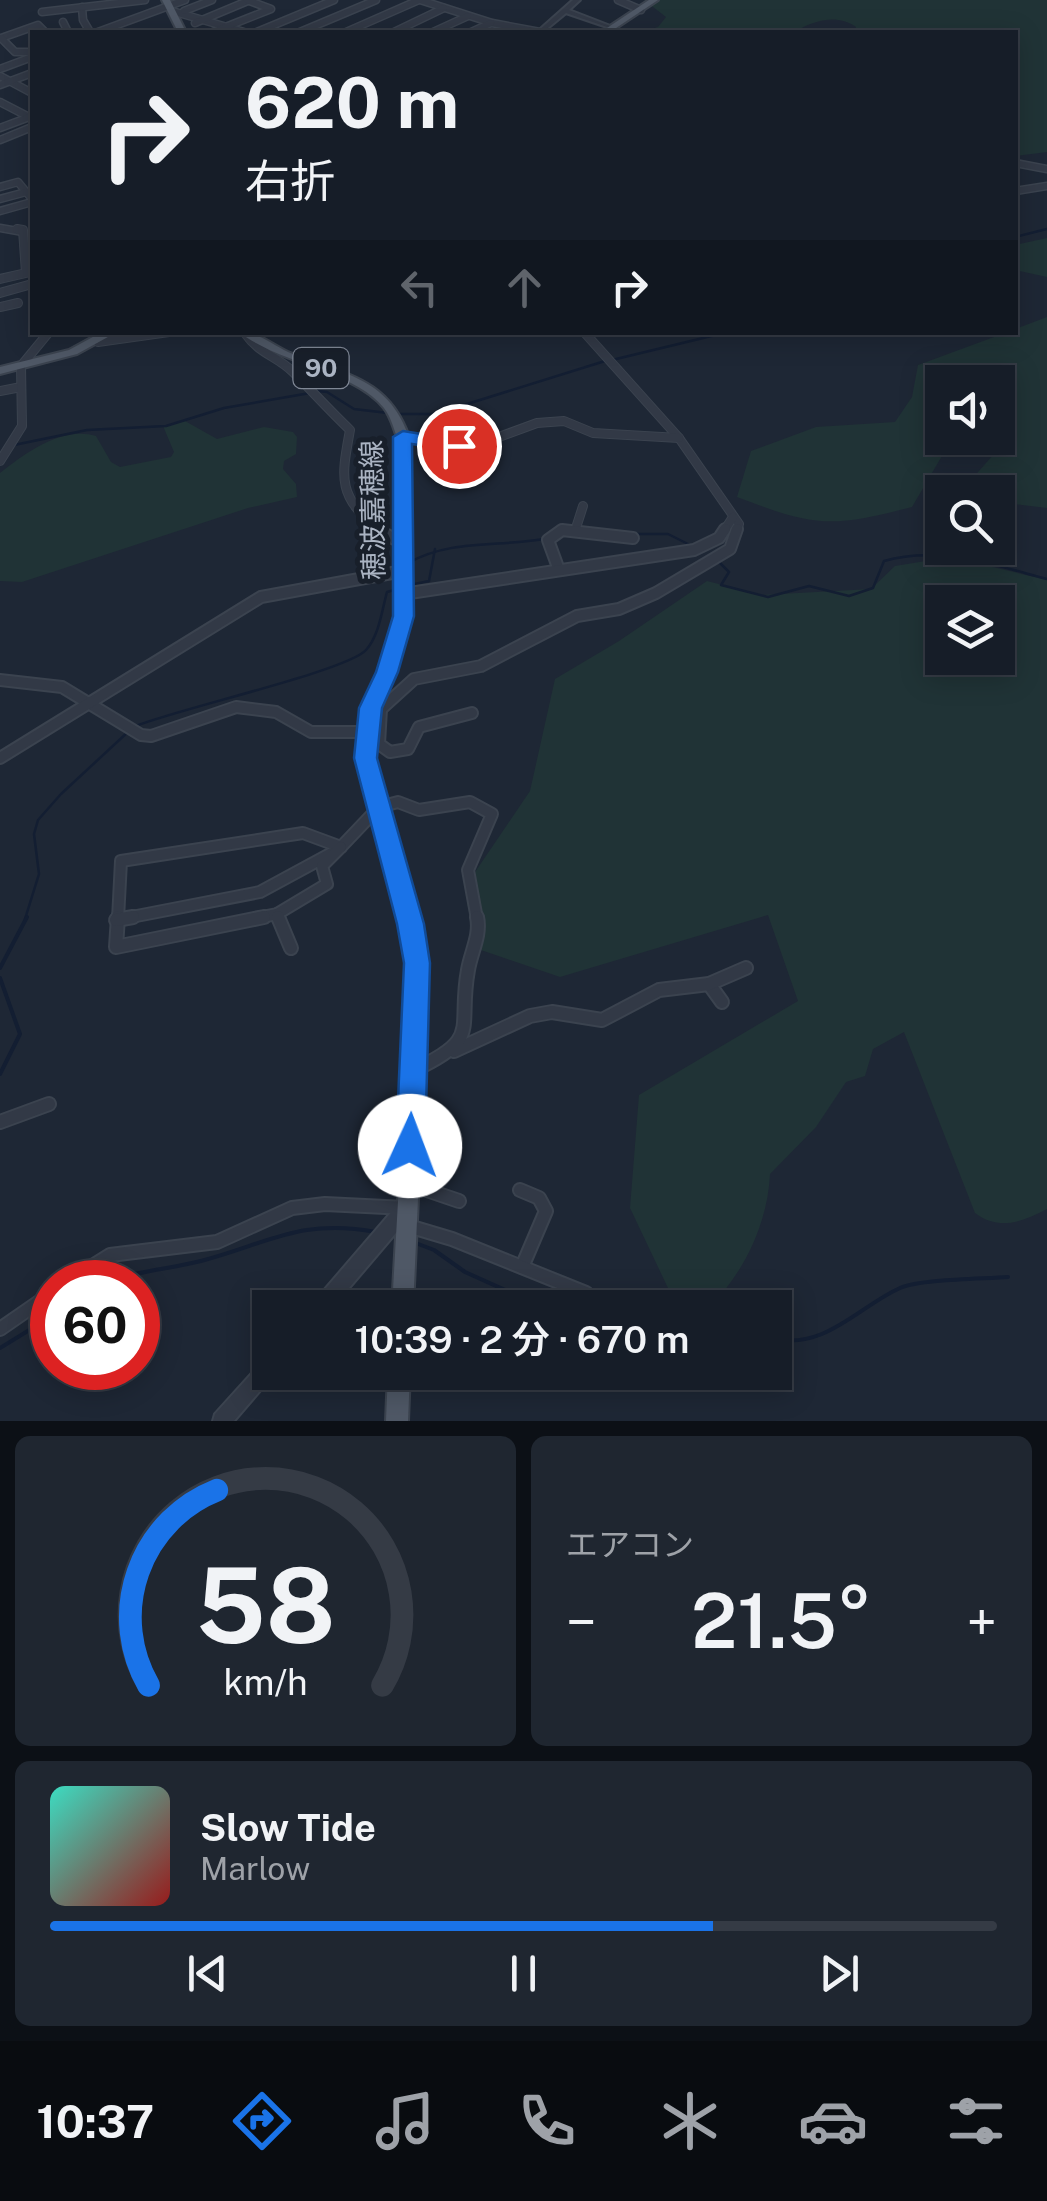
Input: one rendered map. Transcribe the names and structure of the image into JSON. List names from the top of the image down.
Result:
{
  "streets": {
    "main road": ["90", "穂波嘉穂線"]
  },
  "page": {
    "turn": ["620 m", "右折"],
    "limit": "60",
    "trip": "10:39 · 2 分 · 670 m",
    "tile": "エアコン",
    "heat": ["−", "21.5°", "+"],
    "song": ["Slow Tide", "Marlow"],
    "tabs": "10:37",
    "gauge": ["58", "km/h"]
  }
}
